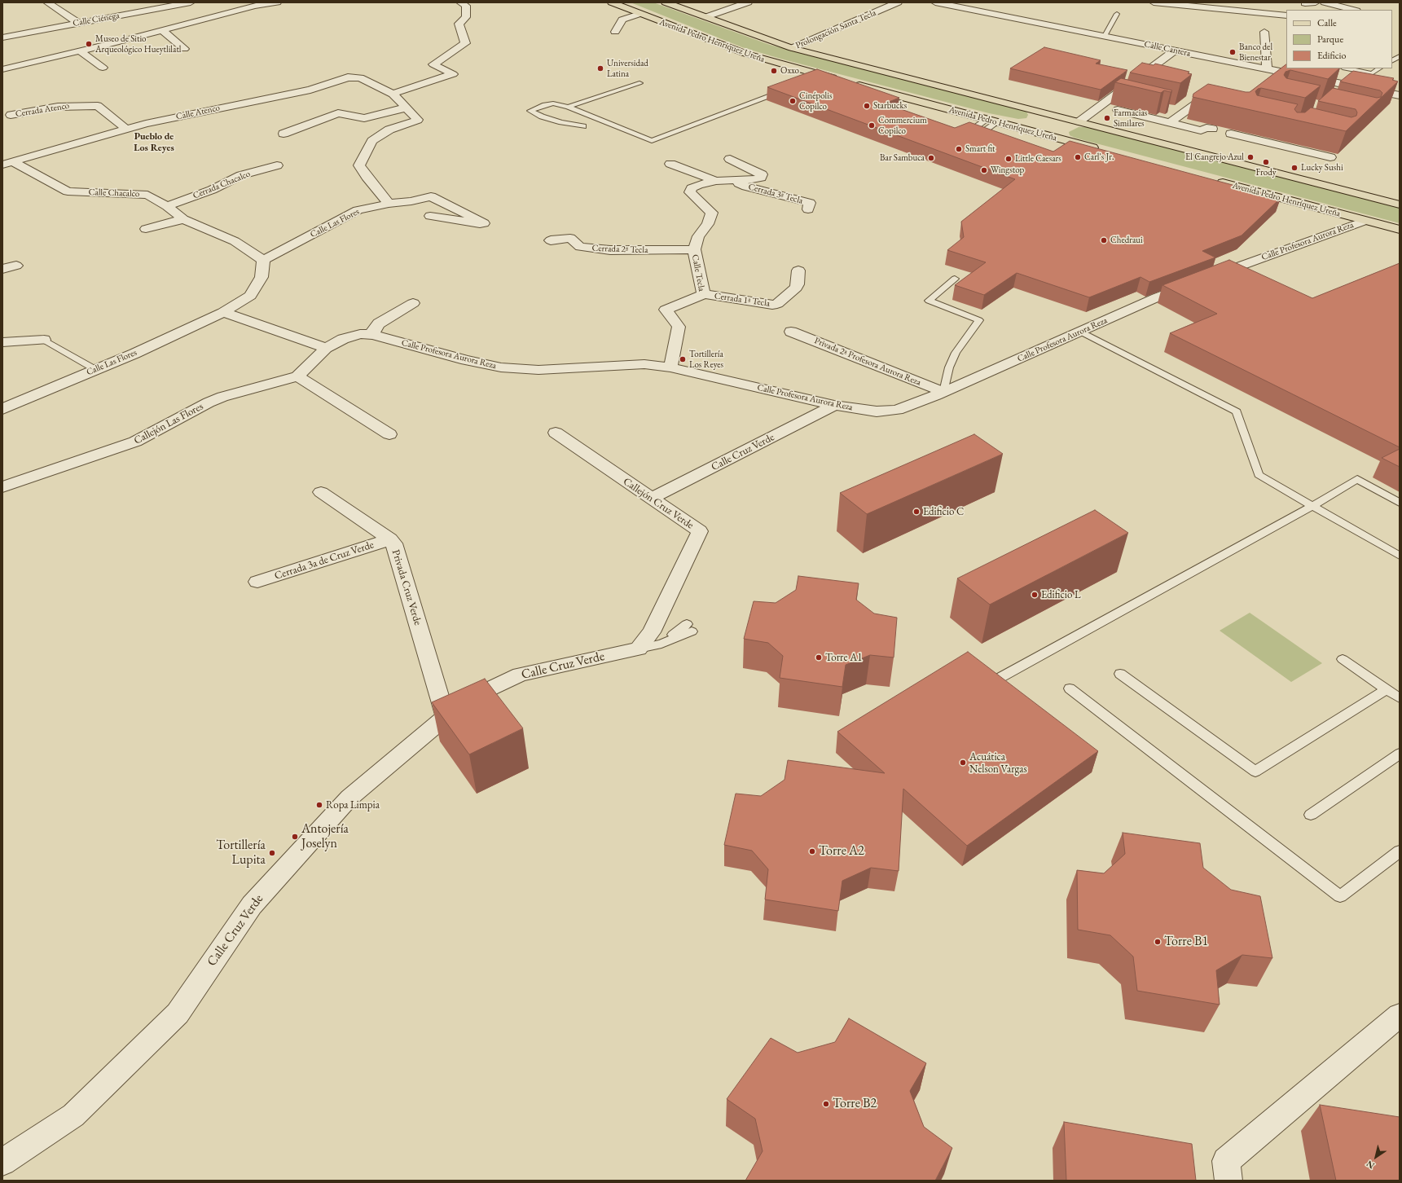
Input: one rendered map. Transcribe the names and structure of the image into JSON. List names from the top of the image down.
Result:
{
  "streets": {
    "main road": ["Avenida Pedro Henríquez Ureña"],
    "street": [
      "Calle Ciénega",
      "Prolongación Santa Tecla",
      "Calle Cantera",
      "Cerrada Atenco",
      "Calle Atenco",
      "Cerrada Chacalco",
      "Calle Chacalco",
      "Cerrada 3ª Tecla",
      "Calle Las Flores",
      "Calle Profesora Aurora Reza",
      "Cerrada 2ª Tecla",
      "Calle Tecla",
      "Cerrada 1ª Tecla",
      "Privada 2ª Profesora Aurora Reza",
      "Callejón Las Flores",
      "Calle Cruz Verde",
      "Callejón Cruz Verde",
      "Cerrada 3a de Cruz Verde",
      "Privada Cruz Verde"
    ]
  },
  "crossings": [
    ["Prolongación Santa Tecla", "Avenida Pedro Henríquez Ureña"],
    ["Avenida Pedro Henríquez Ureña", "Calle Profesora Aurora Reza"],
    ["Cerrada Atenco", "Calle Atenco"],
    ["Calle Atenco", "Calle Chacalco"],
    ["Cerrada Chacalco", "Calle Chacalco"],
    ["Calle Chacalco", "Calle Las Flores"],
    ["Cerrada 3ª Tecla", "Calle Tecla"],
    ["Calle Profesora Aurora Reza", "Calle Tecla"],
    ["Calle Profesora Aurora Reza", "Privada 2ª Profesora Aurora Reza"],
    ["Calle Profesora Aurora Reza", "Callejón Las Flores"],
    ["Calle Profesora Aurora Reza", "Calle Cruz Verde"],
    ["Cerrada 2ª Tecla", "Calle Tecla"],
    ["Calle Tecla", "Cerrada 1ª Tecla"],
    ["Calle Cruz Verde", "Callejón Cruz Verde"],
    ["Calle Cruz Verde", "Privada Cruz Verde"],
    ["Cerrada 3a de Cruz Verde", "Privada Cruz Verde"]
  ],
  "districts": ["Pueblo de Los Reyes"],
  "places": [
    "Museo de Sitio Arqueológico Hueytlilatl",
    "Banco del Bienestar",
    "Universidad Latina",
    "Oxxo",
    "Cinépolis Copilco",
    "Starbucks",
    "Farmacias Similares",
    "Commercium Copilco",
    "Smart fit",
    "Carl's Jr.",
    "El Cangrejo Azul",
    "Bar Sambuca",
    "Little Caesars",
    "Frody",
    "Lucky Sushi",
    "Wingstop",
    "Chedraui",
    "Tortillería Los Reyes",
    "Edificio C",
    "Edificio L",
    "Torre A1",
    "Acuática Nelson Vargas",
    "Ropa Limpia",
    "Antojería Joselyn",
    "Torre A2",
    "Tortillería Lupita",
    "Torre B1",
    "Torre B2"
  ],
  "legend": ["Calle", "Parque", "Edificio"],
  "north": "bottom left"
}
